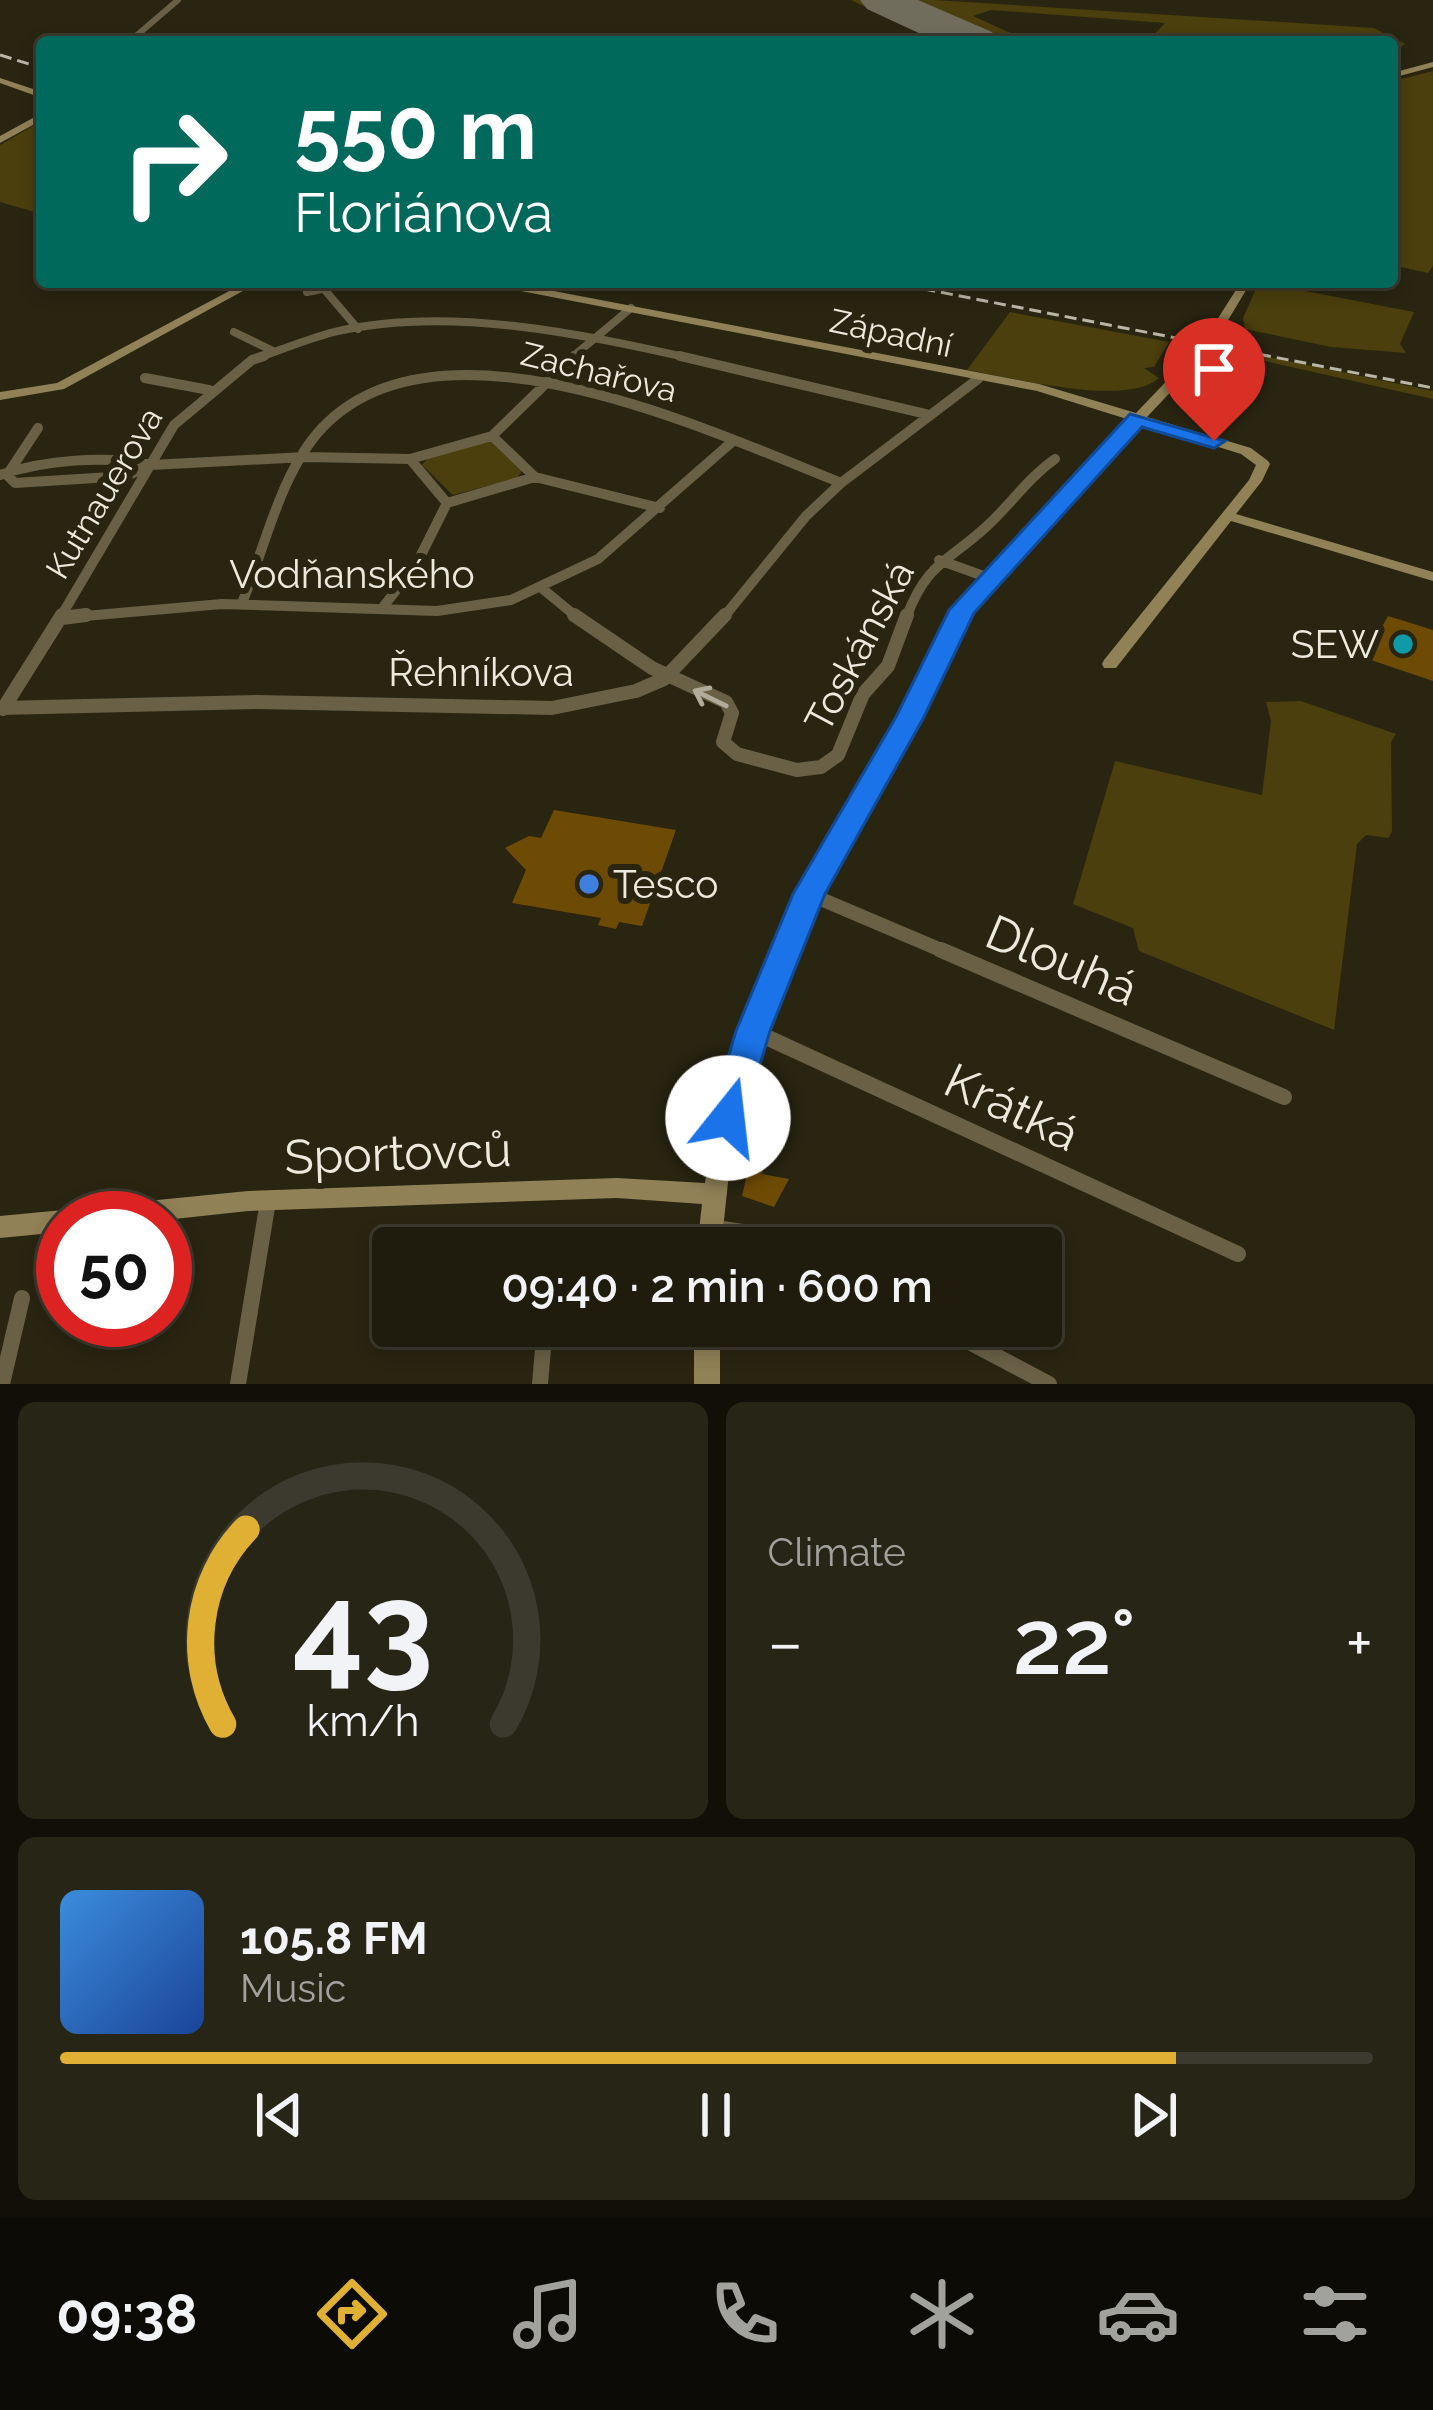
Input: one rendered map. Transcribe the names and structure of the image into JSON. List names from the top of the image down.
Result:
{
  "streets": {
    "street": [
      "Západní",
      "Zachařova",
      "Kutnauerova",
      "Vodňanského",
      "Toskánská",
      "Řehníkova",
      "Dlouhá",
      "Krátká",
      "Sportovců"
    ]
  },
  "crossings": [
    ["Západní", "Řehníkova"],
    ["Zachařova", "Vodňanského"],
    ["Zachařova", "Řehníkova"],
    ["Kutnauerova", "Vodňanského"],
    ["Kutnauerova", "Řehníkova"],
    ["Toskánská", "Řehníkova"]
  ],
  "places": ["SEW", "Tesco"],
  "page": {
    "turn": ["550 m", "Floriánova"],
    "limit": "50",
    "trip": "09:40 · 2 min · 600 m",
    "tile": "Climate",
    "heat": ["−", "22°", "+"],
    "song": ["105.8 FM", "Music"],
    "tabs": "09:38",
    "gauge": ["43", "km/h"]
  }
}
